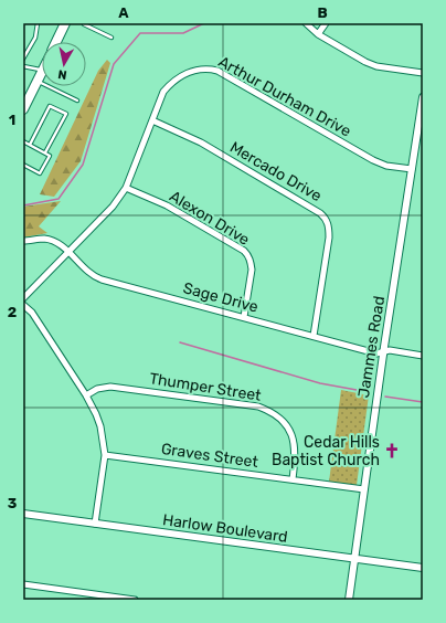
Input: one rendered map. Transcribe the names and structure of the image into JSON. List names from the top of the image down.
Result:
{
  "streets": {
    "street": [
      "Arthur Durham Drive",
      "Mercado Drive",
      "Alexon Drive",
      "Sage Drive",
      "Jammes Road",
      "Thumper Street",
      "Graves Street",
      "Harlow Boulevard"
    ]
  },
  "crossings": [
    ["Arthur Durham Drive", "Mercado Drive"],
    ["Arthur Durham Drive", "Alexon Drive"],
    ["Arthur Durham Drive", "Sage Drive"],
    ["Arthur Durham Drive", "Jammes Road"],
    ["Mercado Drive", "Sage Drive"],
    ["Alexon Drive", "Sage Drive"],
    ["Sage Drive", "Jammes Road"],
    ["Jammes Road", "Graves Street"],
    ["Jammes Road", "Harlow Boulevard"],
    ["Thumper Street", "Graves Street"]
  ],
  "places": {
    "church": ["Cedar Hills Baptist Church"]
  },
  "north": "bottom",
  "grid": {
    "columns": ["A", "B"],
    "rows": ["1", "2", "3"]
  }
}
